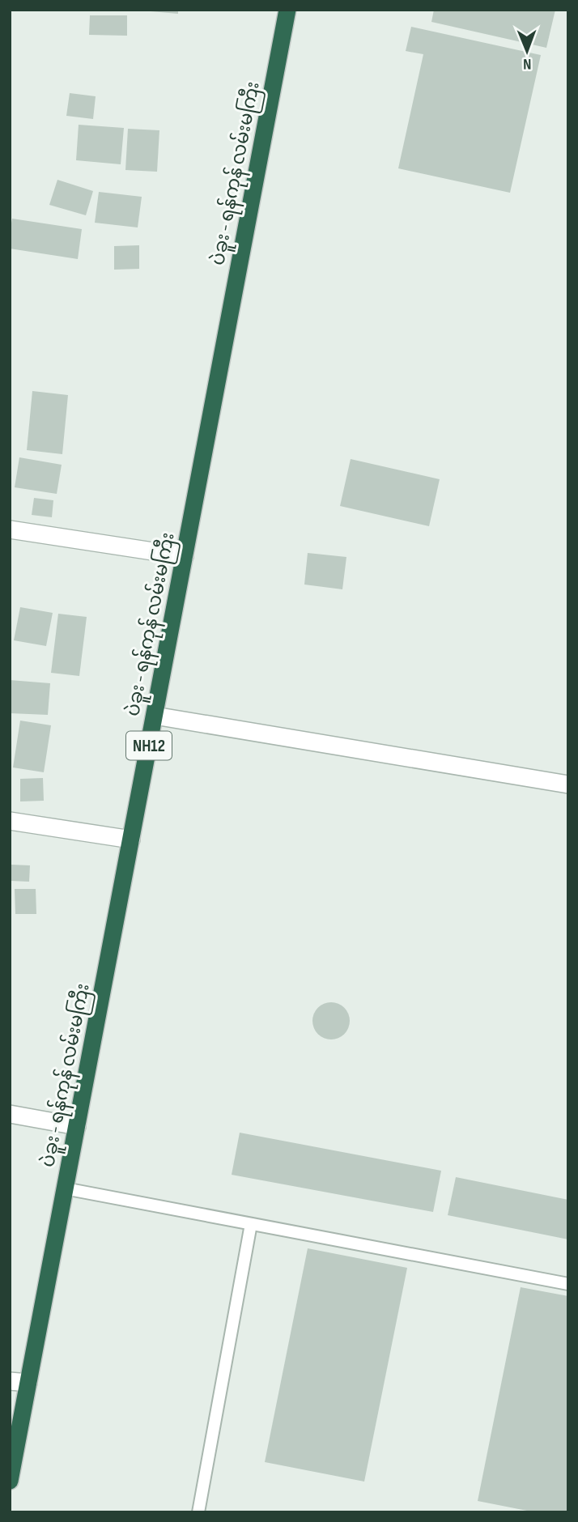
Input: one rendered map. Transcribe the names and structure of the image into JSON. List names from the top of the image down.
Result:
{
  "streets": {
    "highway": ["ပဲခူး - ရန်ကုန် လမ်းမကြီး", "NH12"]
  },
  "north": "bottom"
}
